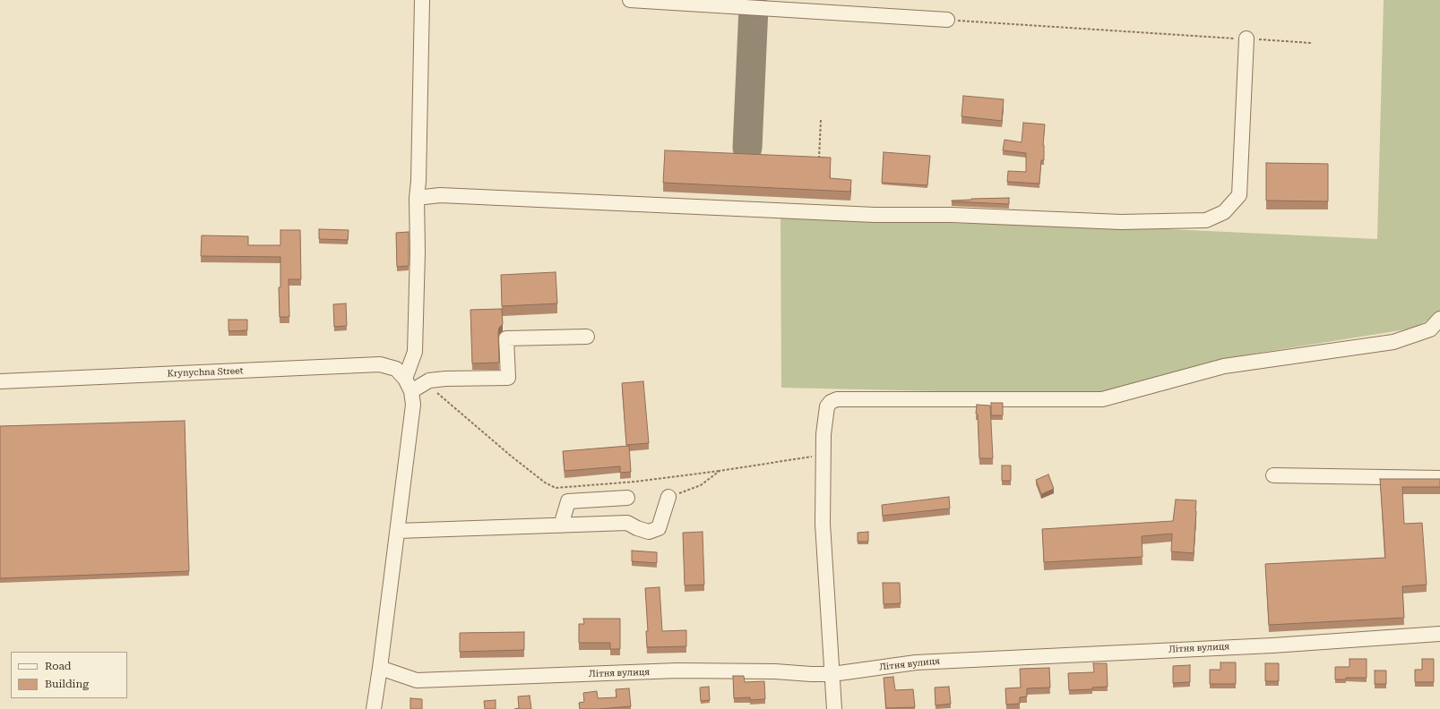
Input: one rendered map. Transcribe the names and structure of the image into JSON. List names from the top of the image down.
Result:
{
  "streets": {
    "street": ["Krynychna Street", "Літня вулиця"]
  },
  "legend": ["Road", "Building"]
}
